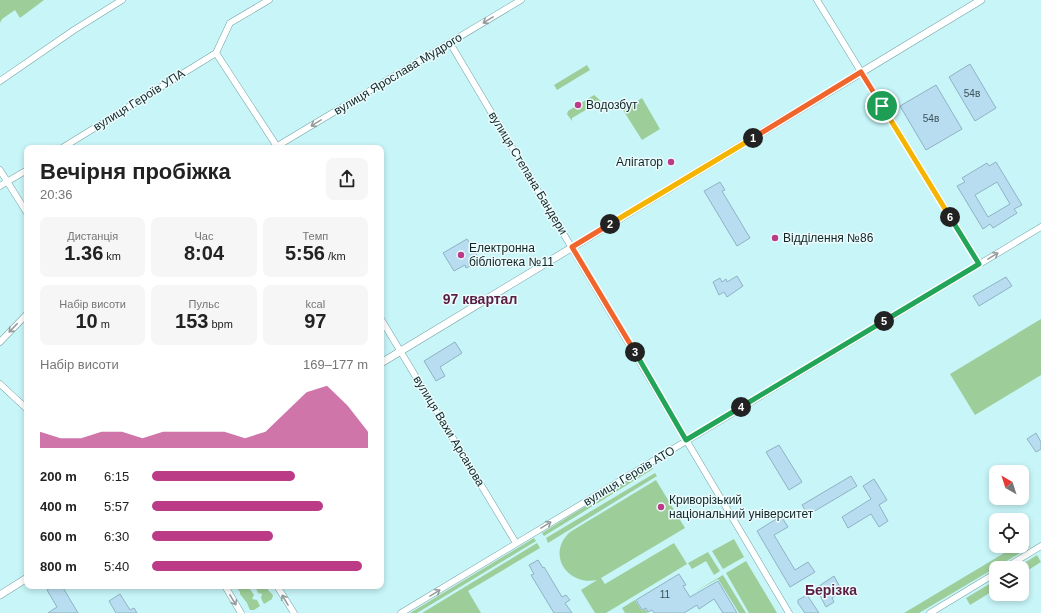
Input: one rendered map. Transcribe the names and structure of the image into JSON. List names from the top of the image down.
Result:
{
  "streets": {
    "street": [
      "вулиця Ярослава Мудрого",
      "вулиця Героїв УПА",
      "вулиця Степана Бандери",
      "вулиця Вахи Арсанова",
      "вулиця Героїв АТО"
    ]
  },
  "crossings": [
    ["вулиця Ярослава Мудрого", "вулиця Степана Бандери"],
    ["вулиця Степана Бандери", "вулиця Героїв АТО"],
    ["вулиця Вахи Арсанова", "вулиця Героїв АТО"]
  ],
  "one_way": ["вулиця Ярослава Мудрого", "вулиця Героїв АТО"],
  "districts": ["97 квартал", "Берізка"],
  "places": [
    "Водозбут",
    "Алігатор",
    "Відділення №86",
    "Електронна бібліотека №11",
    "Криворізький національний університет"
  ],
  "house_numbers": ["54в", "54в", "11"],
  "north": "top left",
  "page": {
    "pins": [
      "1",
      "6",
      "2",
      "5",
      "3",
      "4"
    ],
    "heading": ["Вечірня пробіжка", "20:36"],
    "stats": [
      ["Дистанція", "1.36 km"],
      ["Час", "8:04"],
      ["Темп", "5:56 /km"],
      ["Набір висоти", "10 m"],
      ["Пульс", "153 bpm"],
      ["kcal", "97"]
    ],
    "chart": ["Набір висоти", "169–177 m"],
    "list": [
      {
        "name": "200 m",
        "note": "6:15"
      },
      {
        "name": "400 m",
        "note": "5:57"
      },
      {
        "name": "600 m",
        "note": "6:30"
      },
      {
        "name": "800 m",
        "note": "5:40"
      }
    ]
  }
}
